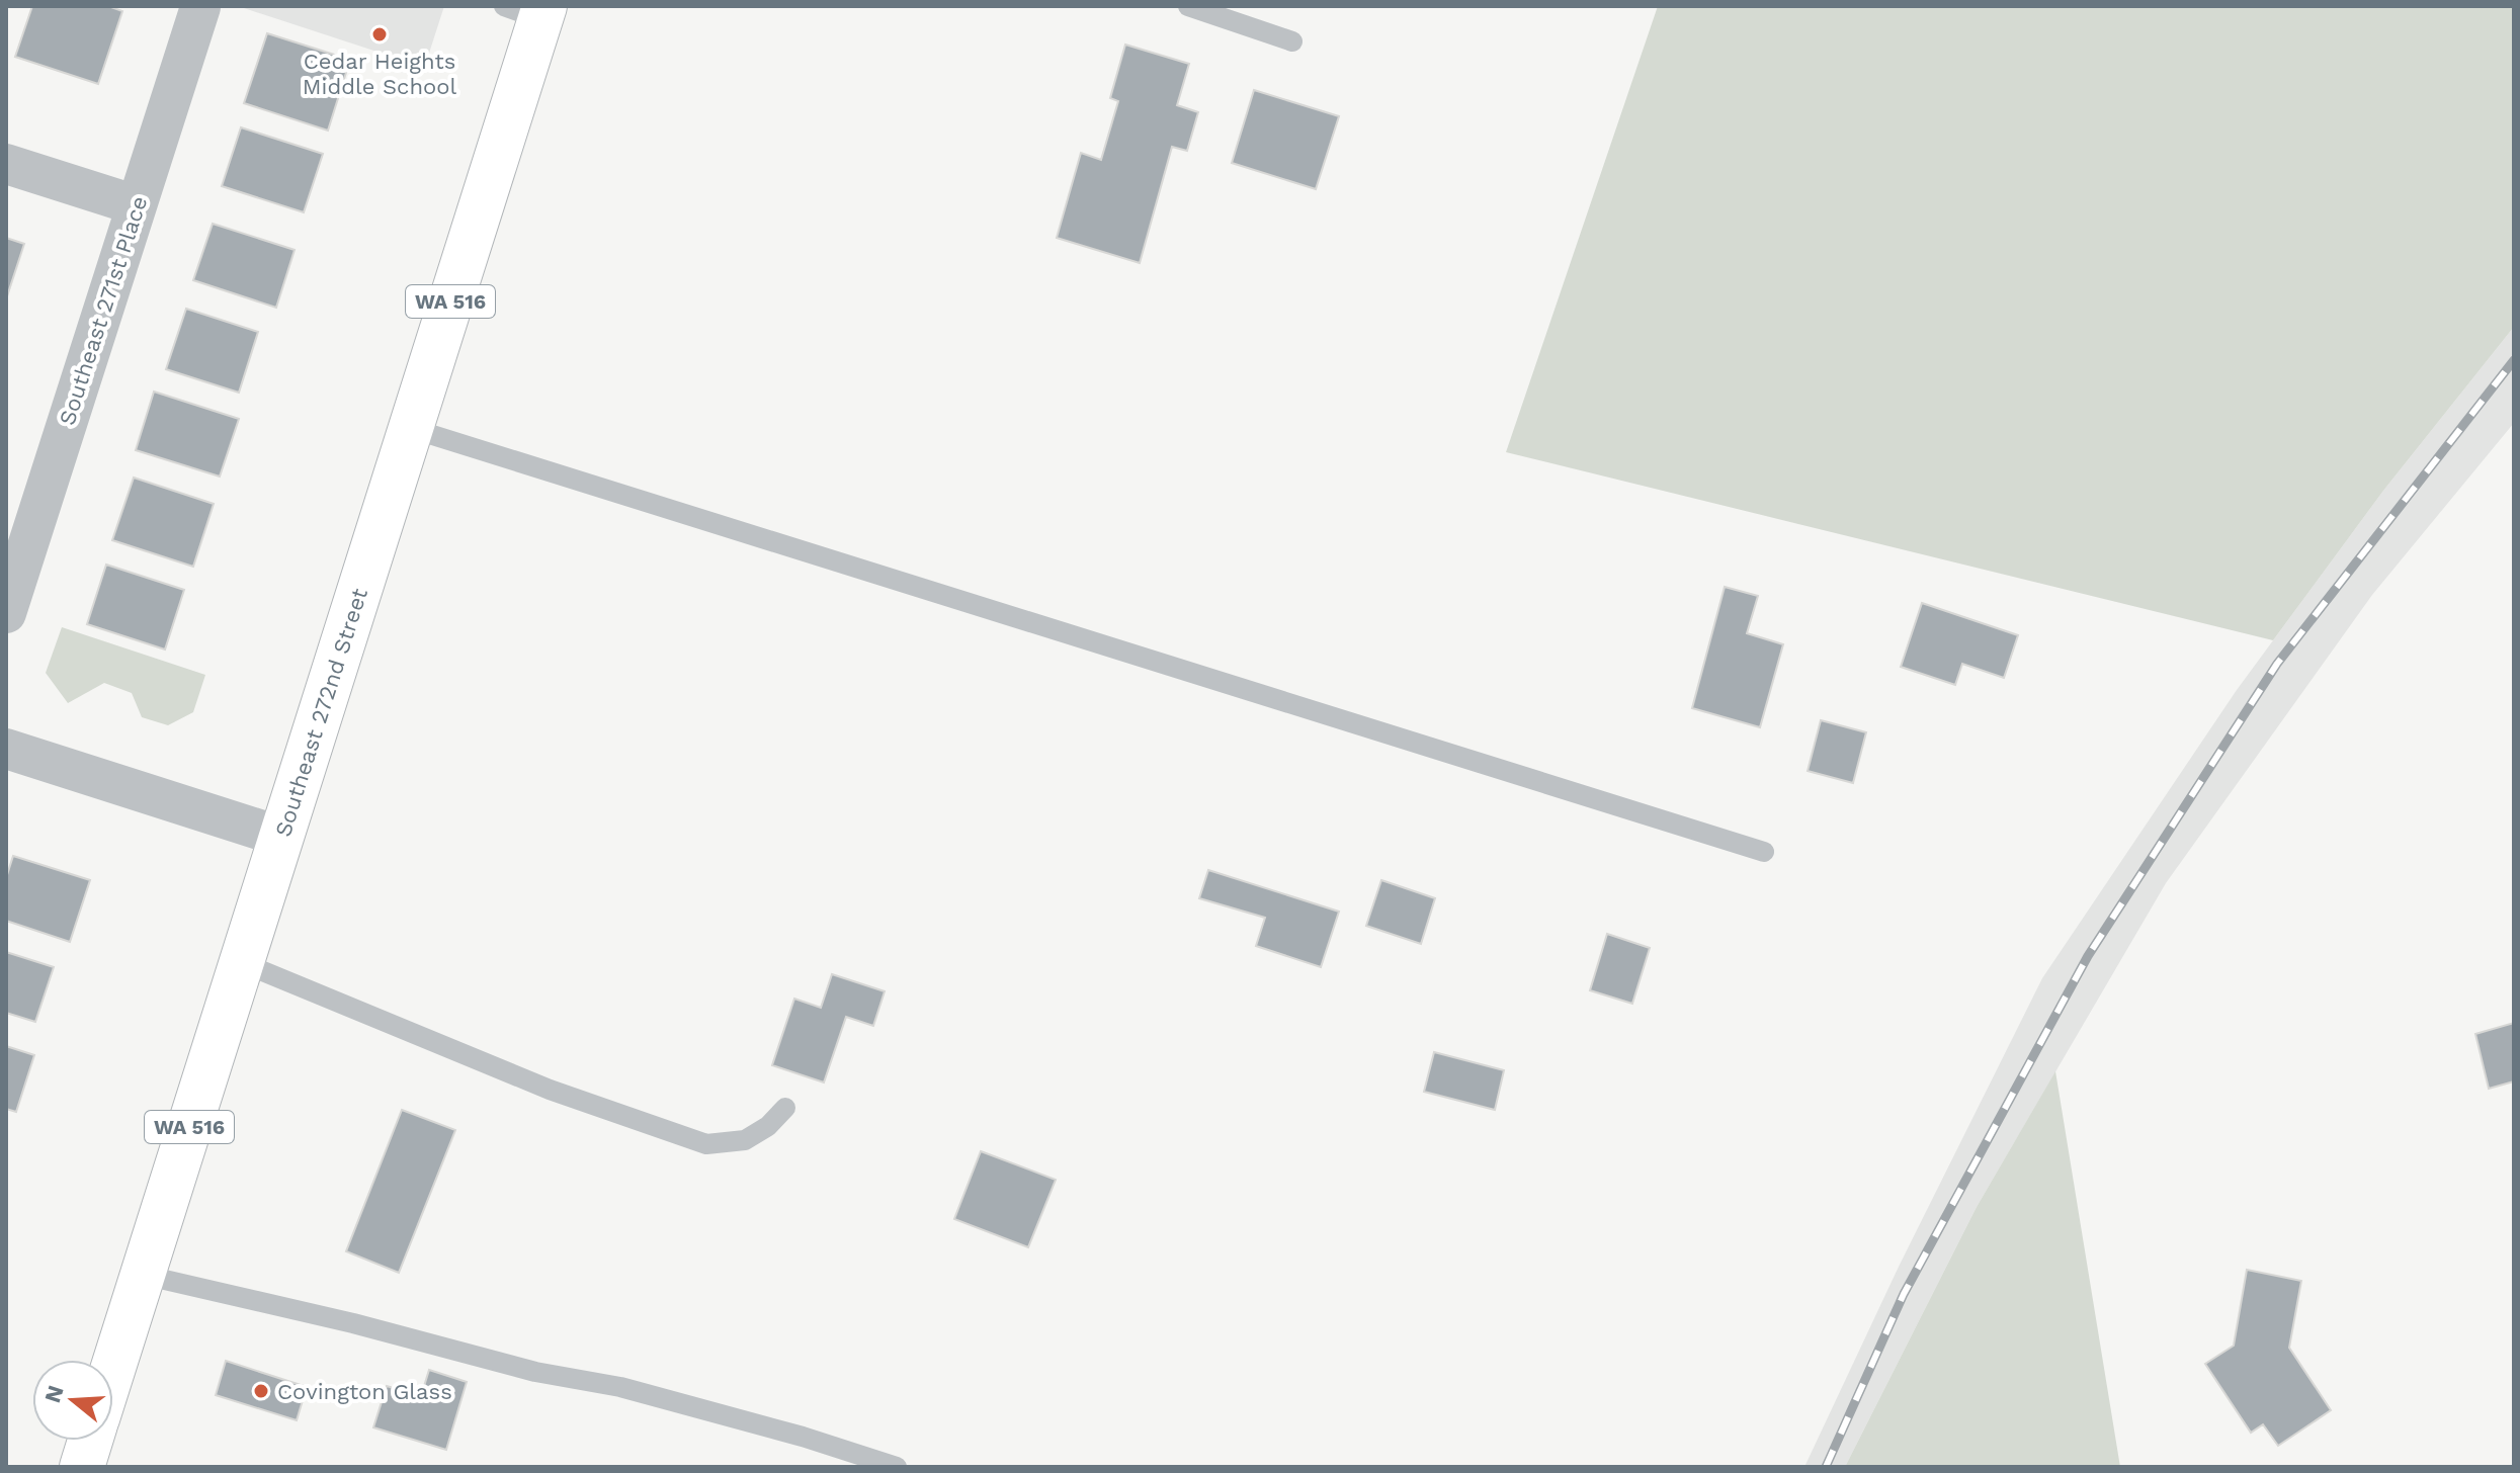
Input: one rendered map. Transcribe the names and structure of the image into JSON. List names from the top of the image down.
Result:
{
  "streets": {
    "main road": ["WA 516", "Southeast 272nd Street"],
    "street": ["Southeast 271st Place"]
  },
  "places": ["Cedar Heights Middle School", "Covington Glass"],
  "north": "left"
}
